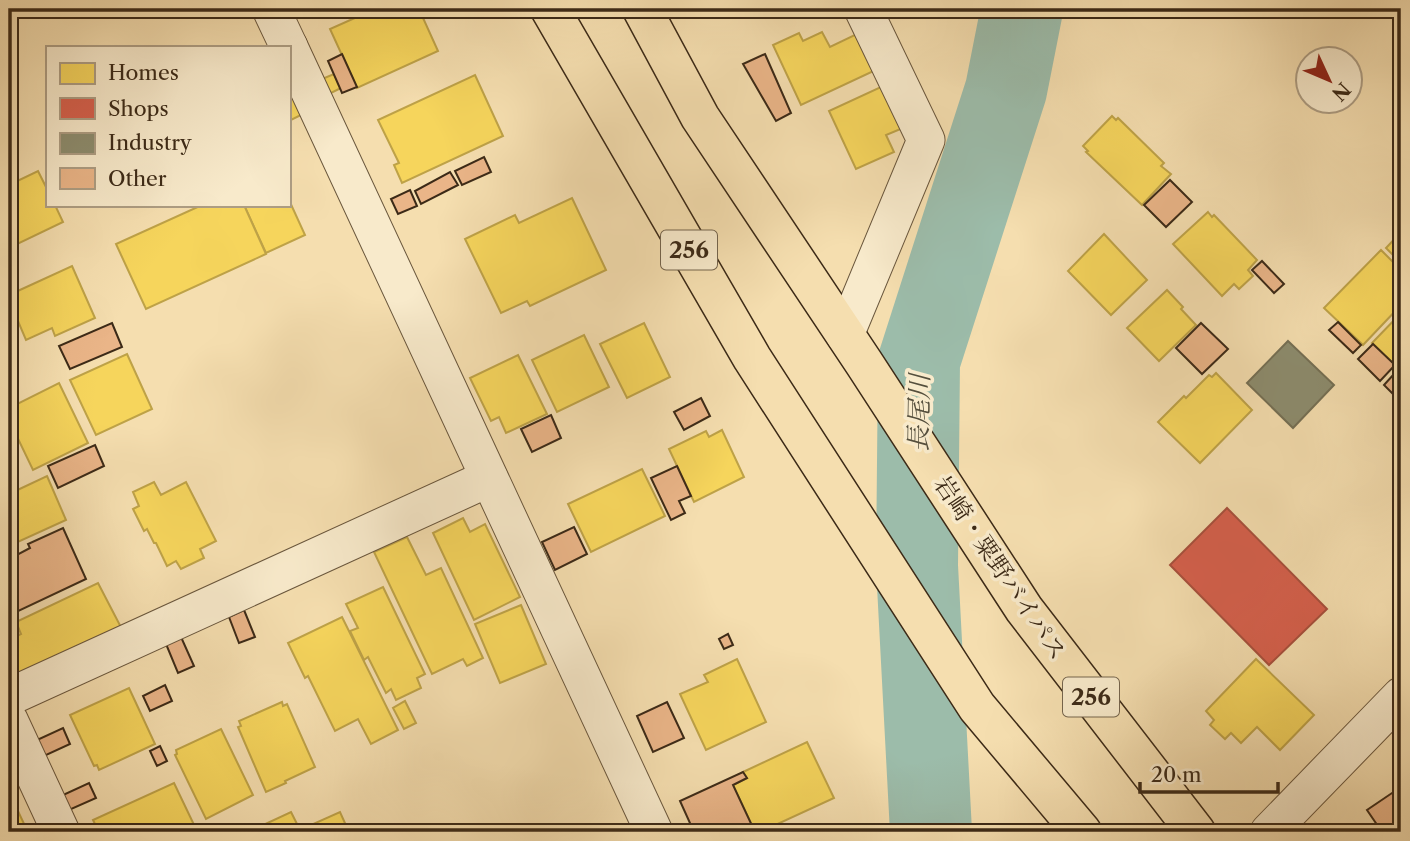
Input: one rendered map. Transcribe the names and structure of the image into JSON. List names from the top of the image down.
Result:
{
  "streets": {
    "highway": ["256", "岩崎・粟野バイパス"]
  },
  "water": ["長尾川"],
  "legend": [
    "Homes",
    "Shops",
    "Industry",
    "Other"
  ],
  "scale_bar": "20 m",
  "north": "bottom right"
}
